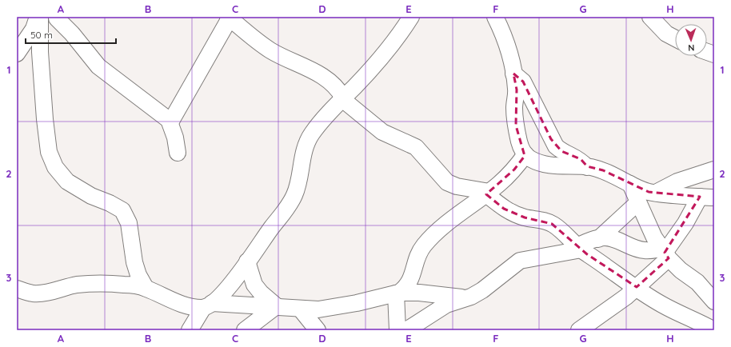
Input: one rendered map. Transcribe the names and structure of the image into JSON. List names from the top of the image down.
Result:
{
  "scale_bar": "50 m",
  "north": "bottom",
  "grid": {
    "columns": [
      "A",
      "B",
      "C",
      "D",
      "E",
      "F",
      "G",
      "H"
    ],
    "rows": ["1", "2", "3"]
  }
}
